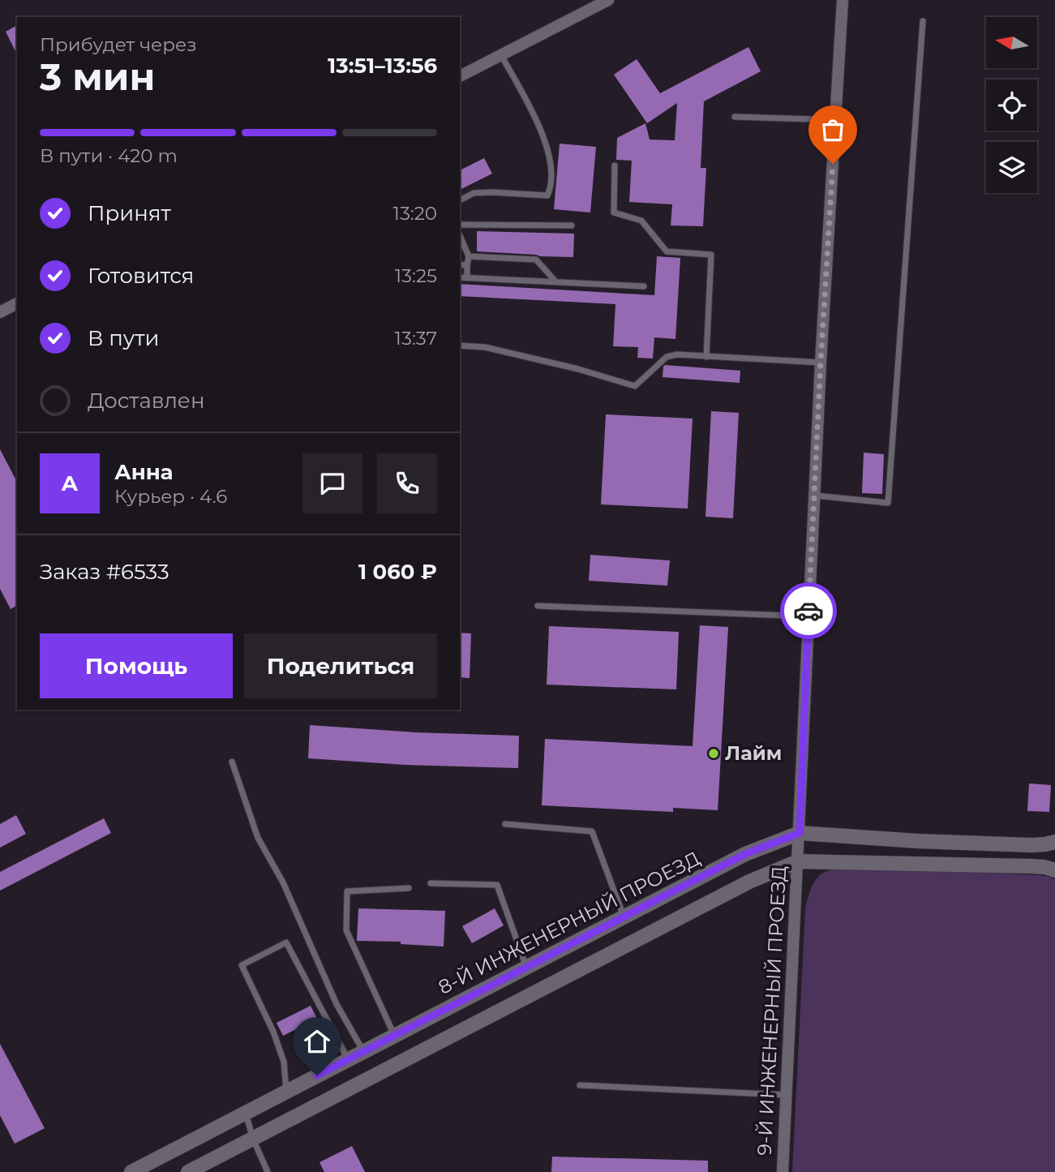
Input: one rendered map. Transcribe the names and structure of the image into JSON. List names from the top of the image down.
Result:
{
  "streets": {
    "street": ["8-Й ИНЖЕНЕРНЫЙ ПРОЕЗД", "9-Й ИНЖЕНЕРНЫЙ ПРОЕЗД"]
  },
  "crossings": [
    ["8-Й ИНЖЕНЕРНЫЙ ПРОЕЗД", "9-Й ИНЖЕНЕРНЫЙ ПРОЕЗД"]
  ],
  "places": ["Лайм"],
  "north": "left",
  "page": {
    "heading": ["3 мин", "Прибудет через", "13:51–13:56"],
    "panel": [
      "Анна",
      "Курьер · 4.6",
      "Заказ #6533",
      "1 060 ₽"
    ],
    "bar": "В пути · 420 m",
    "list": [
      ["Принят", "13:20"],
      ["Готовится", "13:25"],
      ["В пути", "13:37"],
      "Доставлен"
    ],
    "round": "А",
    "buttons": ["Помощь", "Поделиться"]
  }
}
